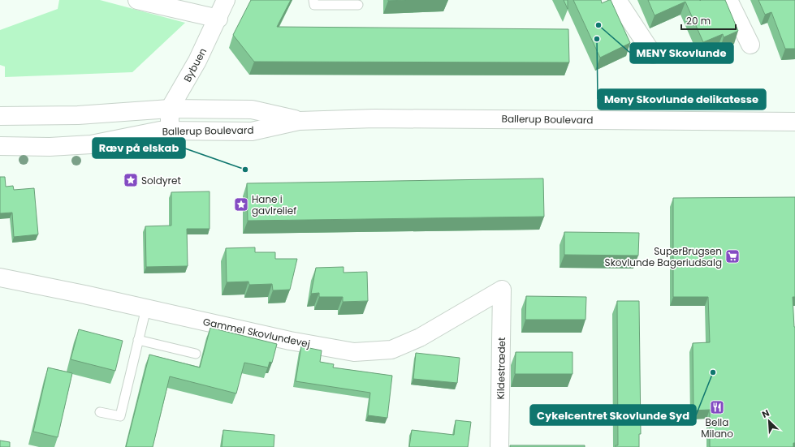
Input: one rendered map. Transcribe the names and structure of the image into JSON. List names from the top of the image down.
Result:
{
  "streets": {
    "street": [
      "Bybuen",
      "Ballerup Boulevard",
      "Gammel Skovlundevej",
      "Kildestrædet"
    ]
  },
  "crossings": [
    ["Bybuen", "Ballerup Boulevard"],
    ["Gammel Skovlundevej", "Kildestrædet"]
  ],
  "places": {
    "other": [
      "MENY Skovlunde",
      "Meny Skovlunde delikatesse",
      "Ræv på elskab",
      "Cykelcentret Skovlunde Syd"
    ],
    "place": ["Soldyret", "Hane i gavlrelief"],
    "supermarket": ["SuperBrugsen Skovlunde Bageriudsalg"],
    "restaurant": ["Bella Milano"]
  },
  "scale_bar": "20 m",
  "north": "top left"
}
